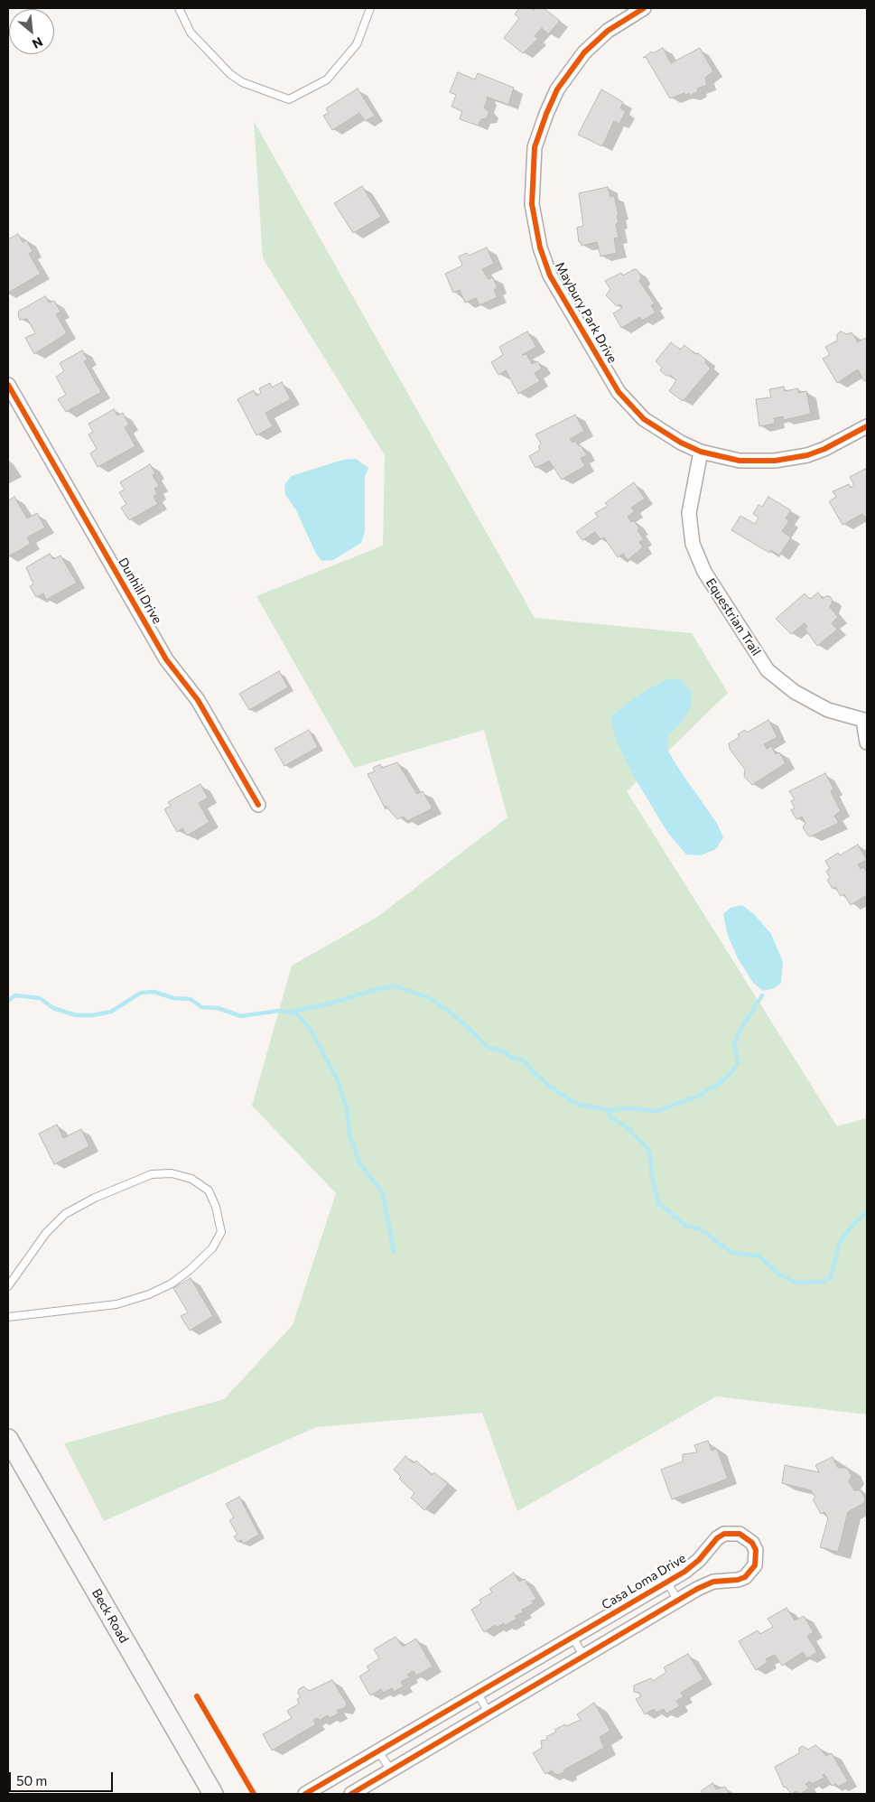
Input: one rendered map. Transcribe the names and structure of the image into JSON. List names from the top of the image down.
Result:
{
  "streets": {
    "main road": ["Beck Road"],
    "street": [
      "Maybury Park Drive",
      "Dunhill Drive",
      "Equestrian Trail",
      "Casa Loma Drive"
    ]
  },
  "crossings": [
    ["Maybury Park Drive", "Equestrian Trail"]
  ],
  "scale_bar": "50 m",
  "north": "bottom right"
}
